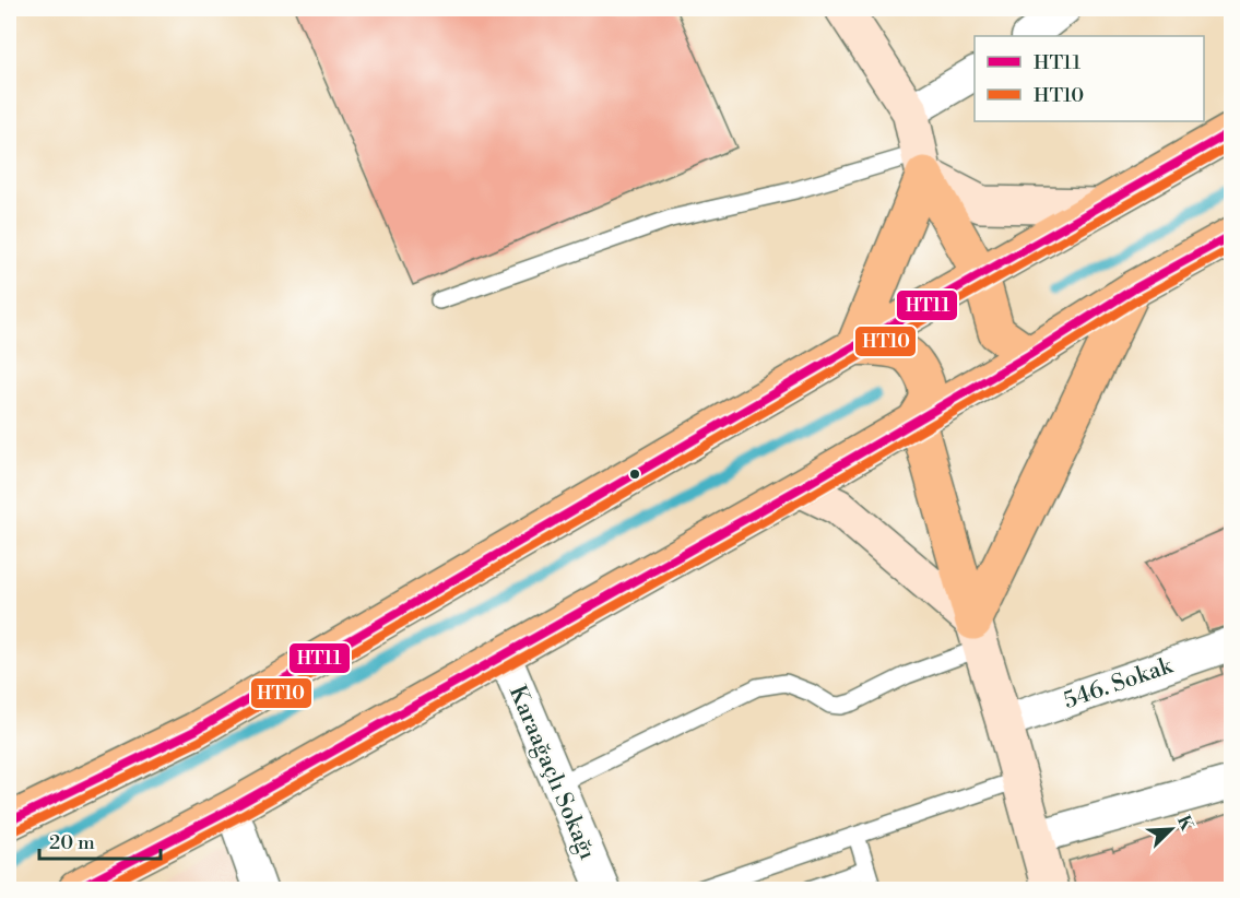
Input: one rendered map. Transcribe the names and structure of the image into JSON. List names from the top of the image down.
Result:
{
  "streets": {
    "street": ["546. Sokak", "Karaağaçlı Sokağı"]
  },
  "lines": ["transit line HT11", "transit line HT10"],
  "legend": ["HT11", "HT10"],
  "scale_bar": "20 m",
  "north": "top right"
}
